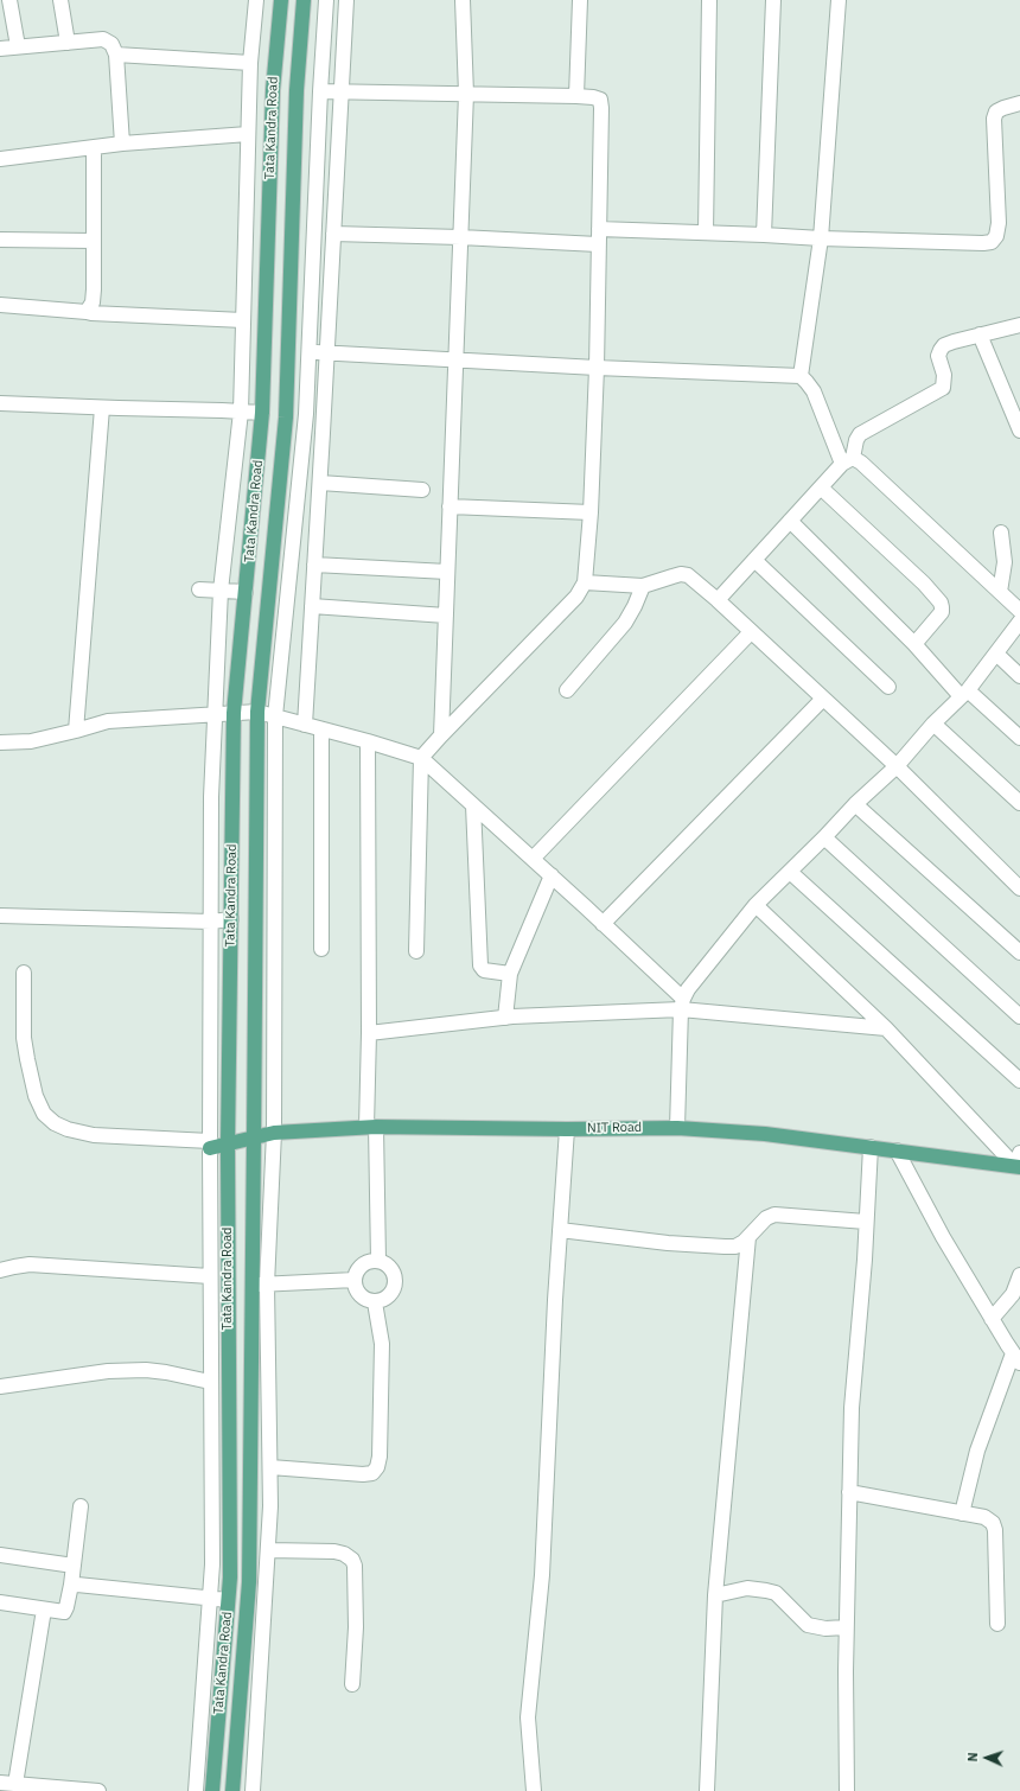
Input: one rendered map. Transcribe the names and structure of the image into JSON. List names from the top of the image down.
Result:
{
  "streets": {
    "main road": ["Tata Kandra Road", "NIT Road"]
  },
  "crossings": [
    ["Tata Kandra Road", "NIT Road"]
  ],
  "north": "left"
}
